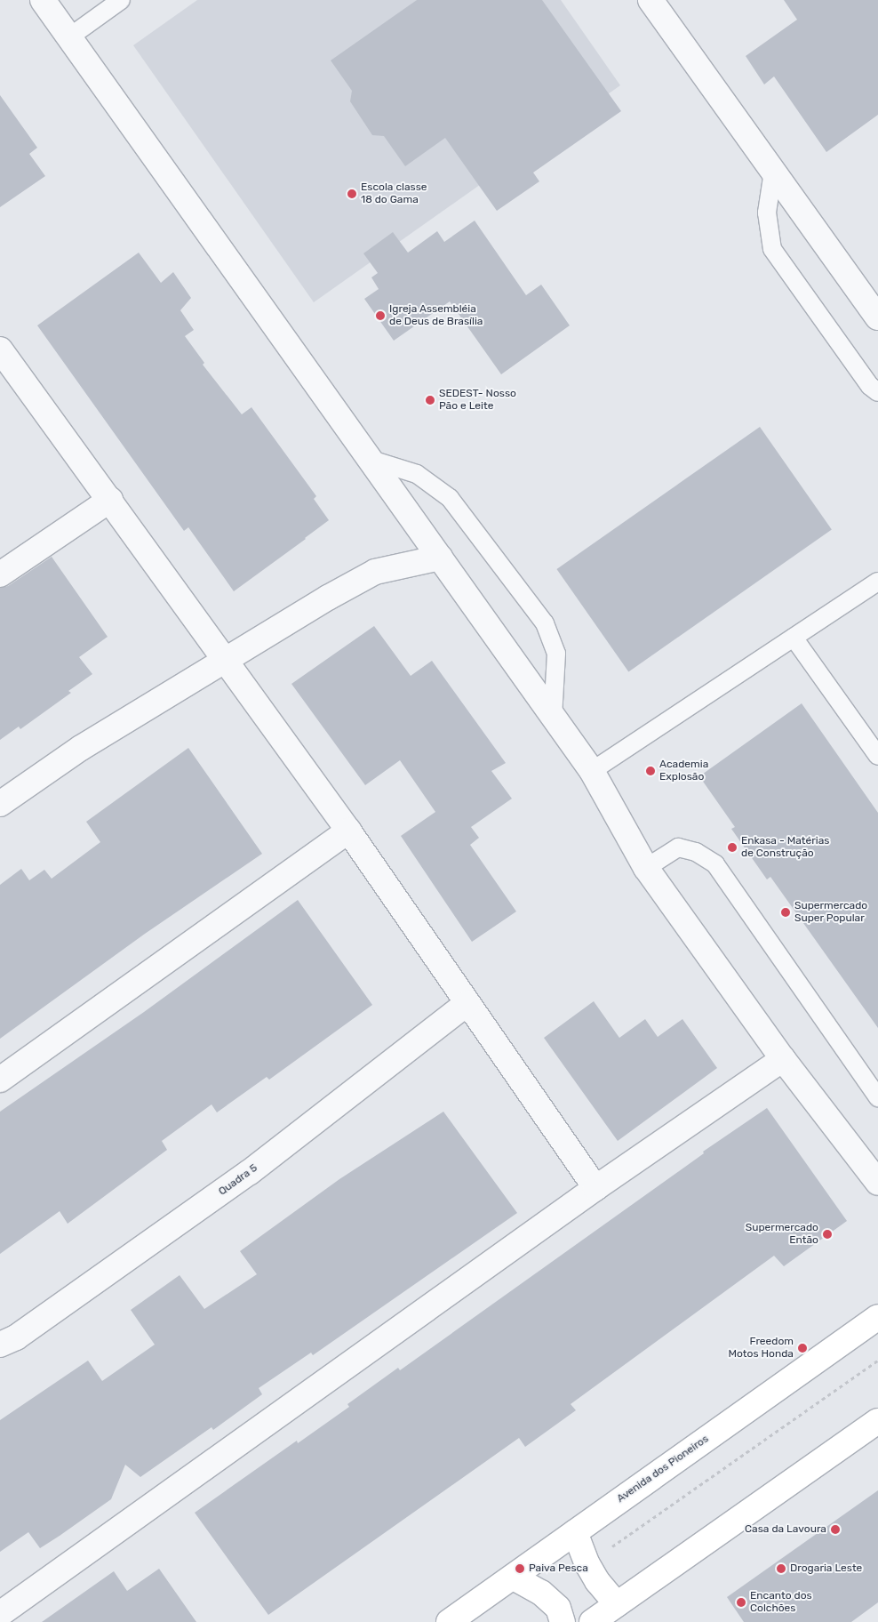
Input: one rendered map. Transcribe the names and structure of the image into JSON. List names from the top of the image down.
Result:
{
  "streets": {
    "main road": ["Avenida dos Pioneiros"],
    "street": ["Quadra 5"]
  },
  "places": [
    "Escola classe 18 do Gama",
    "Igreja Assembléia de Deus de Brasília",
    "SEDEST- Nosso Pão e Leite",
    "Academia Explosão",
    "Enkasa - Matérias de Construção",
    "Supermercado Super Popular",
    "Supermercado Então",
    "Freedom Motos Honda",
    "Casa da Lavoura",
    "Paiva Pesca",
    "Drogaria Leste",
    "Encanto dos Colchões"
  ]
}
